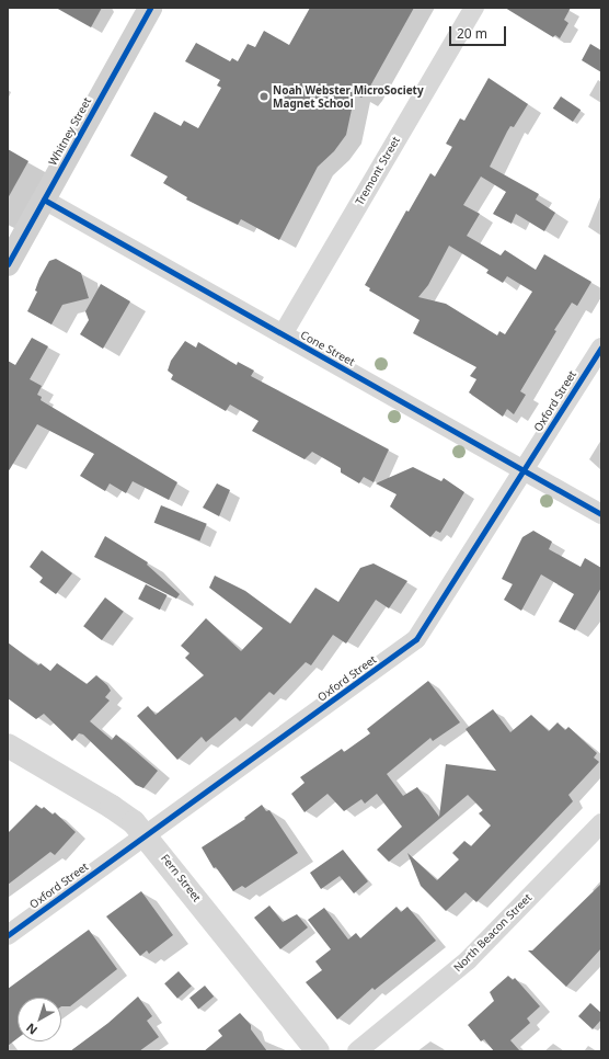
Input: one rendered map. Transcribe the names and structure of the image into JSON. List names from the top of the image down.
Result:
{
  "streets": {
    "main road": ["Whitney Street"],
    "street": [
      "Tremont Street",
      "Cone Street",
      "Oxford Street",
      "Fern Street",
      "North Beacon Street"
    ]
  },
  "crossings": [
    ["Whitney Street", "Cone Street"],
    ["Tremont Street", "Cone Street"],
    ["Cone Street", "Oxford Street"],
    ["Oxford Street", "Fern Street"]
  ],
  "places": ["Noah Webster MicroSociety Magnet School"],
  "scale_bar": "20 m",
  "north": "bottom left"
}
